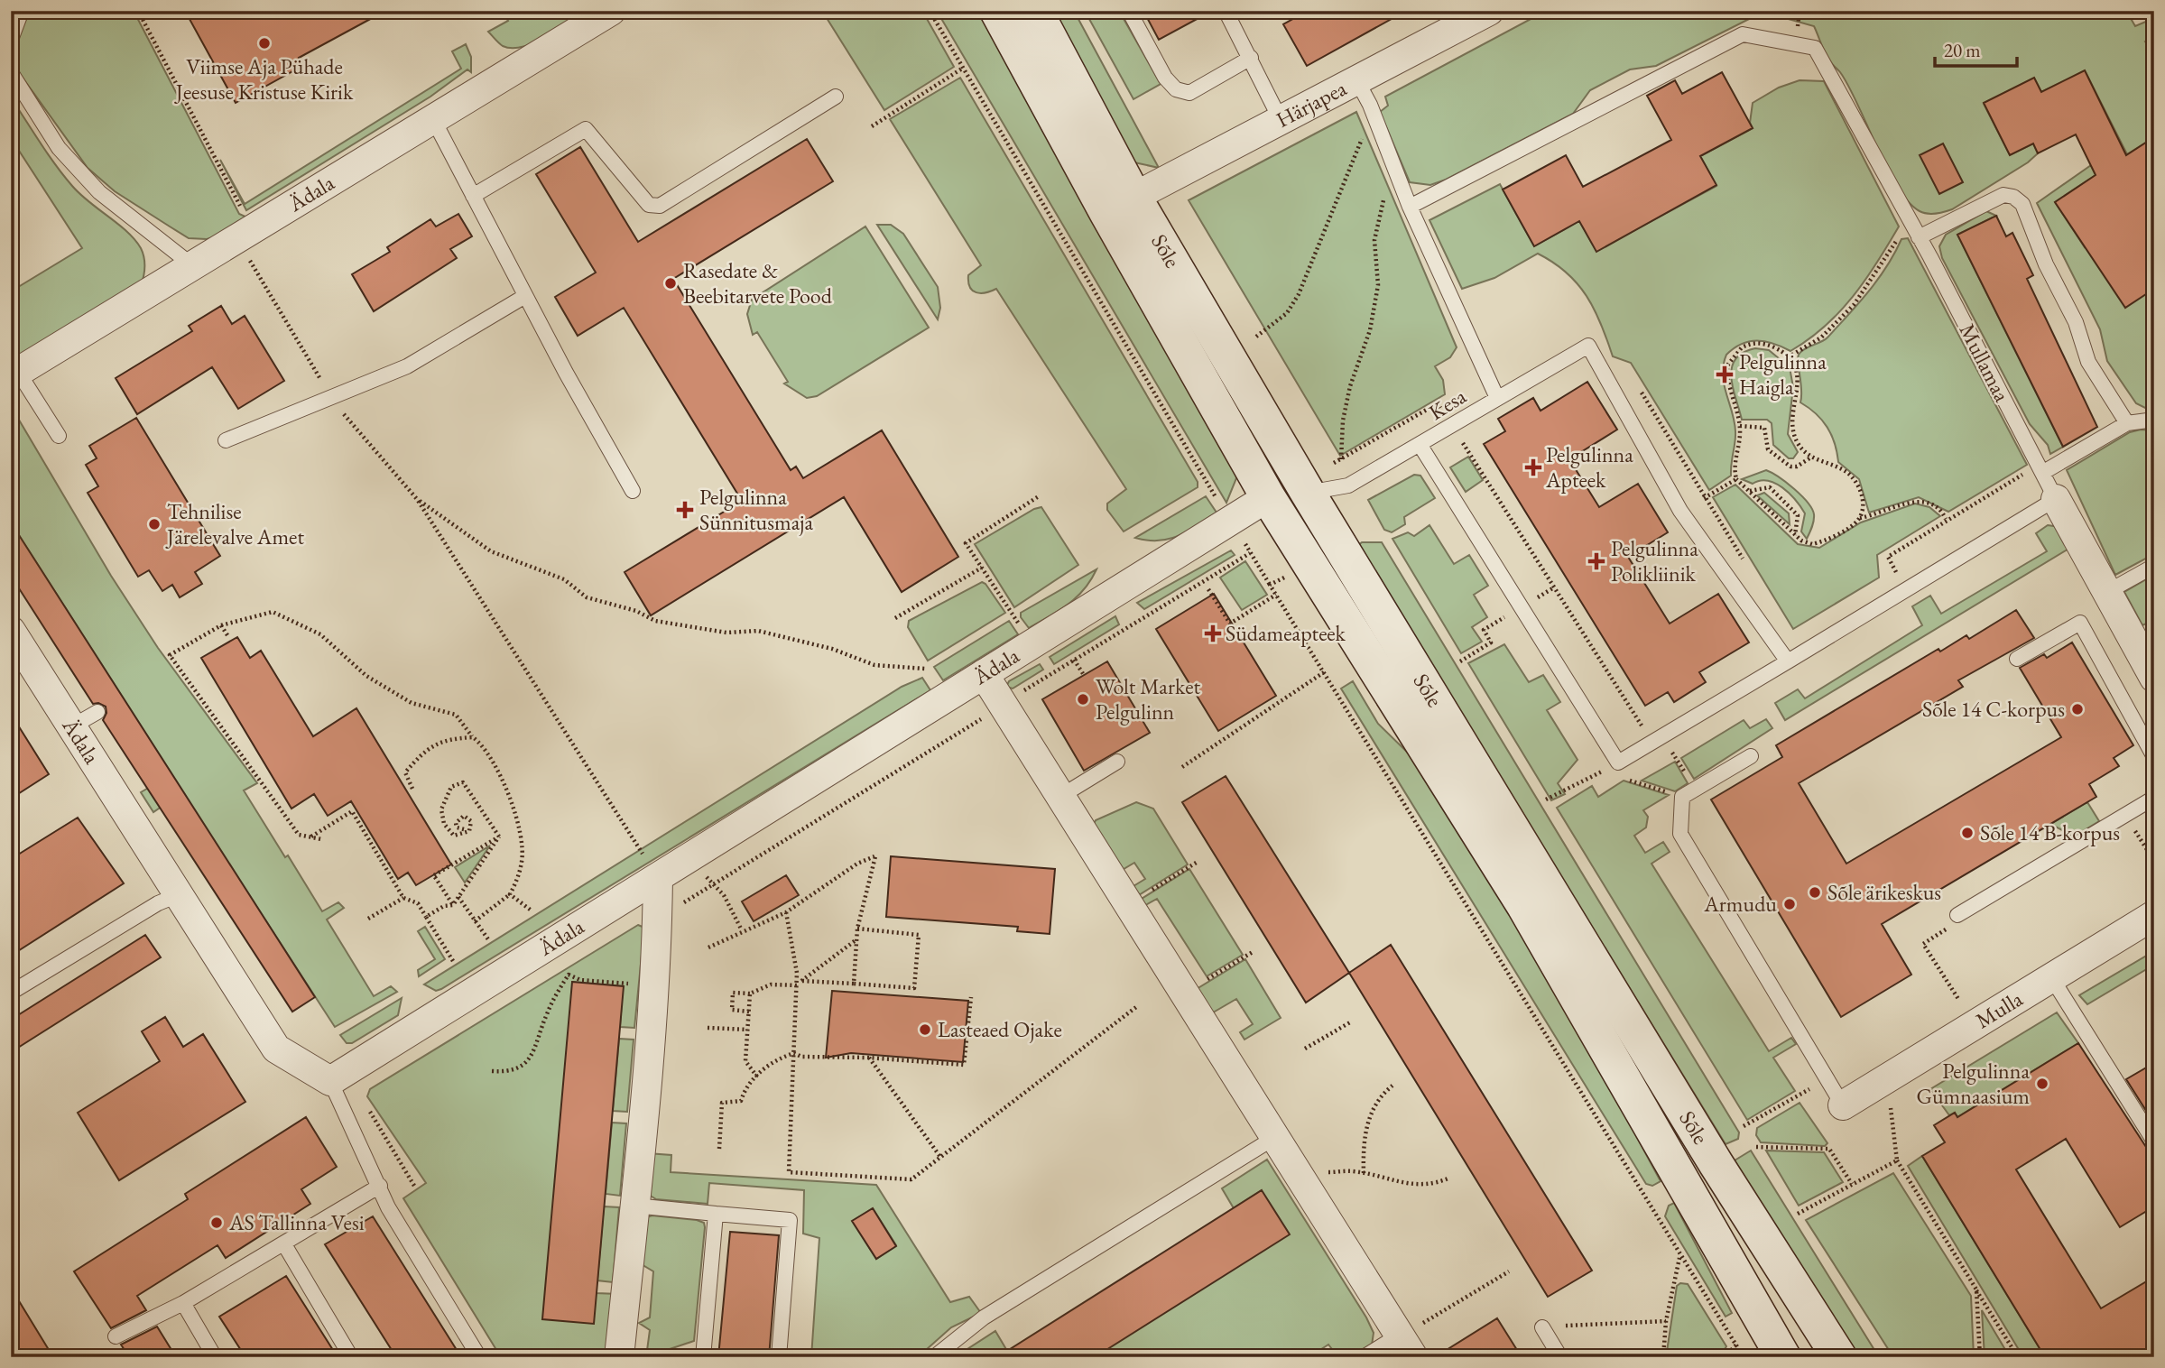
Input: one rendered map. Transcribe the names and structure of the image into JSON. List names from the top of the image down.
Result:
{
  "streets": {
    "main road": ["Sõle"],
    "street": [
      "Härjapea",
      "Ädala",
      "Mullamaa",
      "Mulla"
    ],
    "lane": ["Kesa"]
  },
  "crossings": [
    ["Härjapea", "Sõle"],
    ["Ädala", "Sõle"],
    ["Ädala", "Kesa"],
    ["Sõle", "Kesa"]
  ],
  "places": {
    "other": [
      "Viimse Aja Pühade Jeesuse Kristuse Kirik",
      "Rasedate & Beebitarvete Pood",
      "Tehnilise Järelevalve Amet",
      "Wolt Market Pelgulinn",
      "Sõle 14 C-korpus",
      "Sõle 14 B-korpus",
      "Sõle ärikeskus",
      "Armudu",
      "Lasteaed Ojake",
      "Pelgulinna Gümnaasium",
      "AS Tallinna Vesi"
    ],
    "health": [
      "Pelgulinna Haigla",
      "Pelgulinna Apteek",
      "Pelgulinna Sünnitusmaja",
      "Pelgulinna Polikliinik",
      "Südameapteek"
    ]
  },
  "scale_bar": "20 m"
}
